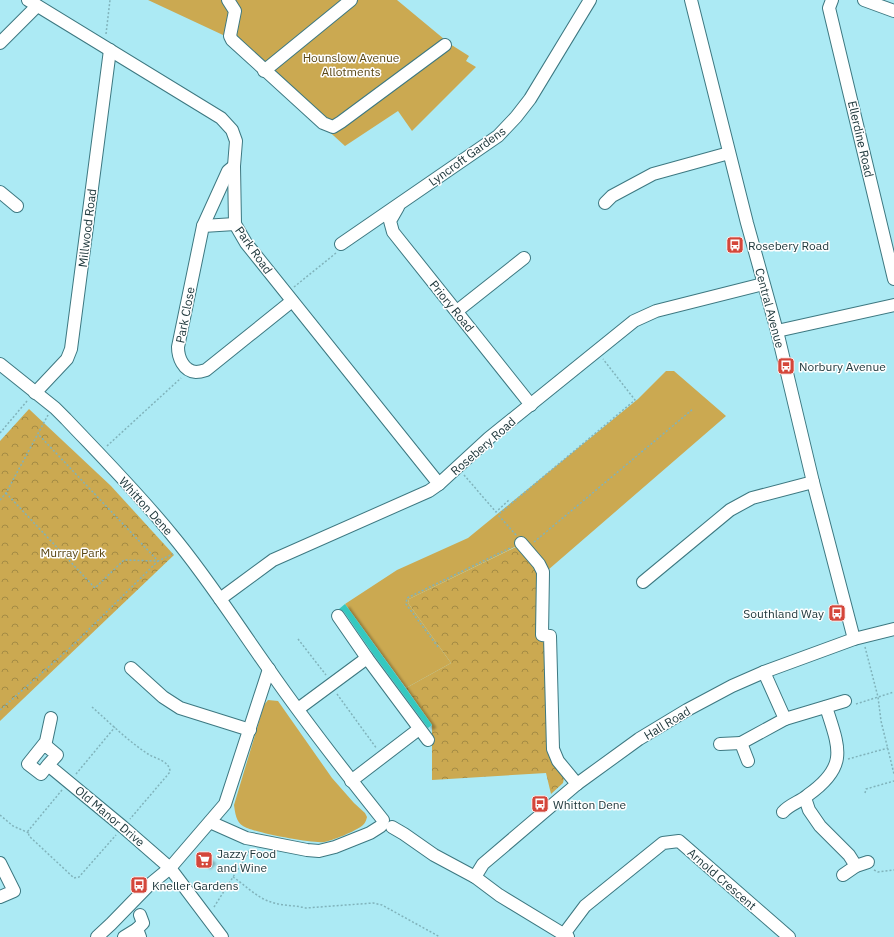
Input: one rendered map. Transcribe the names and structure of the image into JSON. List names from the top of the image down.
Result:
{
  "streets": {
    "street": [
      "Ellerdine Road",
      "Lyncroft Gardens",
      "Millwood Road",
      "Park Road",
      "Priory Road",
      "Central Avenue",
      "Park Close",
      "Rosebery Road",
      "Whitton Dene",
      "Hall Road",
      "Old Manor Drive",
      "Arnold Crescent"
    ]
  },
  "crossings": [
    ["Lyncroft Gardens", "Priory Road"],
    ["Millwood Road", "Park Road"],
    ["Millwood Road", "Whitton Dene"],
    ["Park Road", "Park Close"],
    ["Park Road", "Rosebery Road"],
    ["Priory Road", "Rosebery Road"],
    ["Central Avenue", "Rosebery Road"],
    ["Central Avenue", "Hall Road"],
    ["Rosebery Road", "Whitton Dene"],
    ["Whitton Dene", "Hall Road"],
    ["Whitton Dene", "Arnold Crescent"]
  ],
  "parks": ["Hounslow Avenue Allotments", "Murray Park"],
  "places": {
    "bus stop": [
      "Rosebery Road",
      "Norbury Avenue",
      "Southland Way",
      "Whitton Dene",
      "Kneller Gardens"
    ],
    "supermarket": ["Jazzy Food and Wine"]
  }
}
